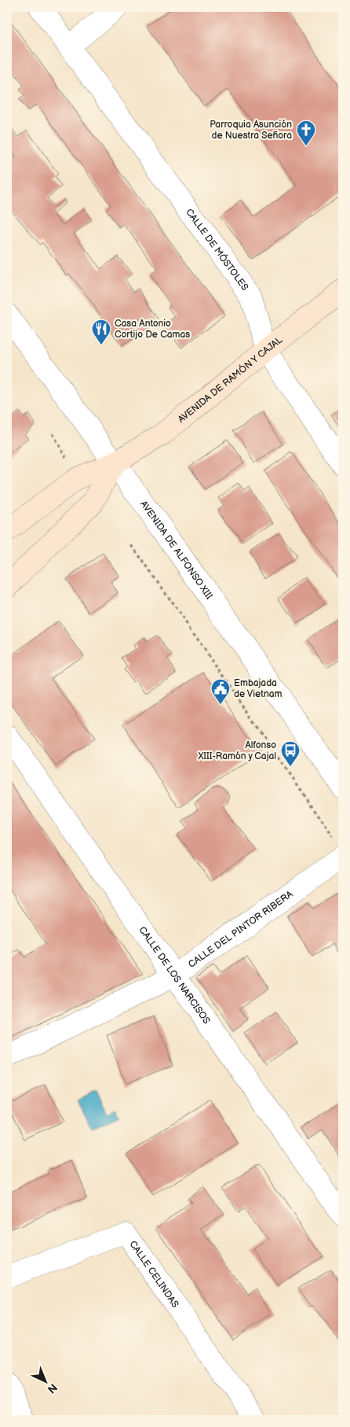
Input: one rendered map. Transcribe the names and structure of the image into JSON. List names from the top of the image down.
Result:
{
  "streets": {
    "main road": ["AVENIDA DE RAMÓN Y CAJAL"],
    "street": [
      "CALLE DE MÓSTOLES",
      "AVENIDA DE ALFONSO XIII",
      "CALLE DEL PINTOR RIBERA",
      "CALLE DE LOS NARCISOS",
      "CALLE CELINDAS"
    ]
  },
  "crossings": [
    ["CALLE DE MÓSTOLES", "AVENIDA DE RAMÓN Y CAJAL"],
    ["AVENIDA DE RAMÓN Y CAJAL", "AVENIDA DE ALFONSO XIII"],
    ["CALLE DEL PINTOR RIBERA", "CALLE DE LOS NARCISOS"]
  ],
  "places": {
    "church": ["Parroquia Asunción de Nuestra Señora"],
    "restaurant": ["Casa Antonio Cortijo De Camas"],
    "public building": ["Embajada de Vietnam"],
    "bus stop": ["Alfonso XIII-Ramón y Cajal"]
  },
  "north": "bottom right"
}
